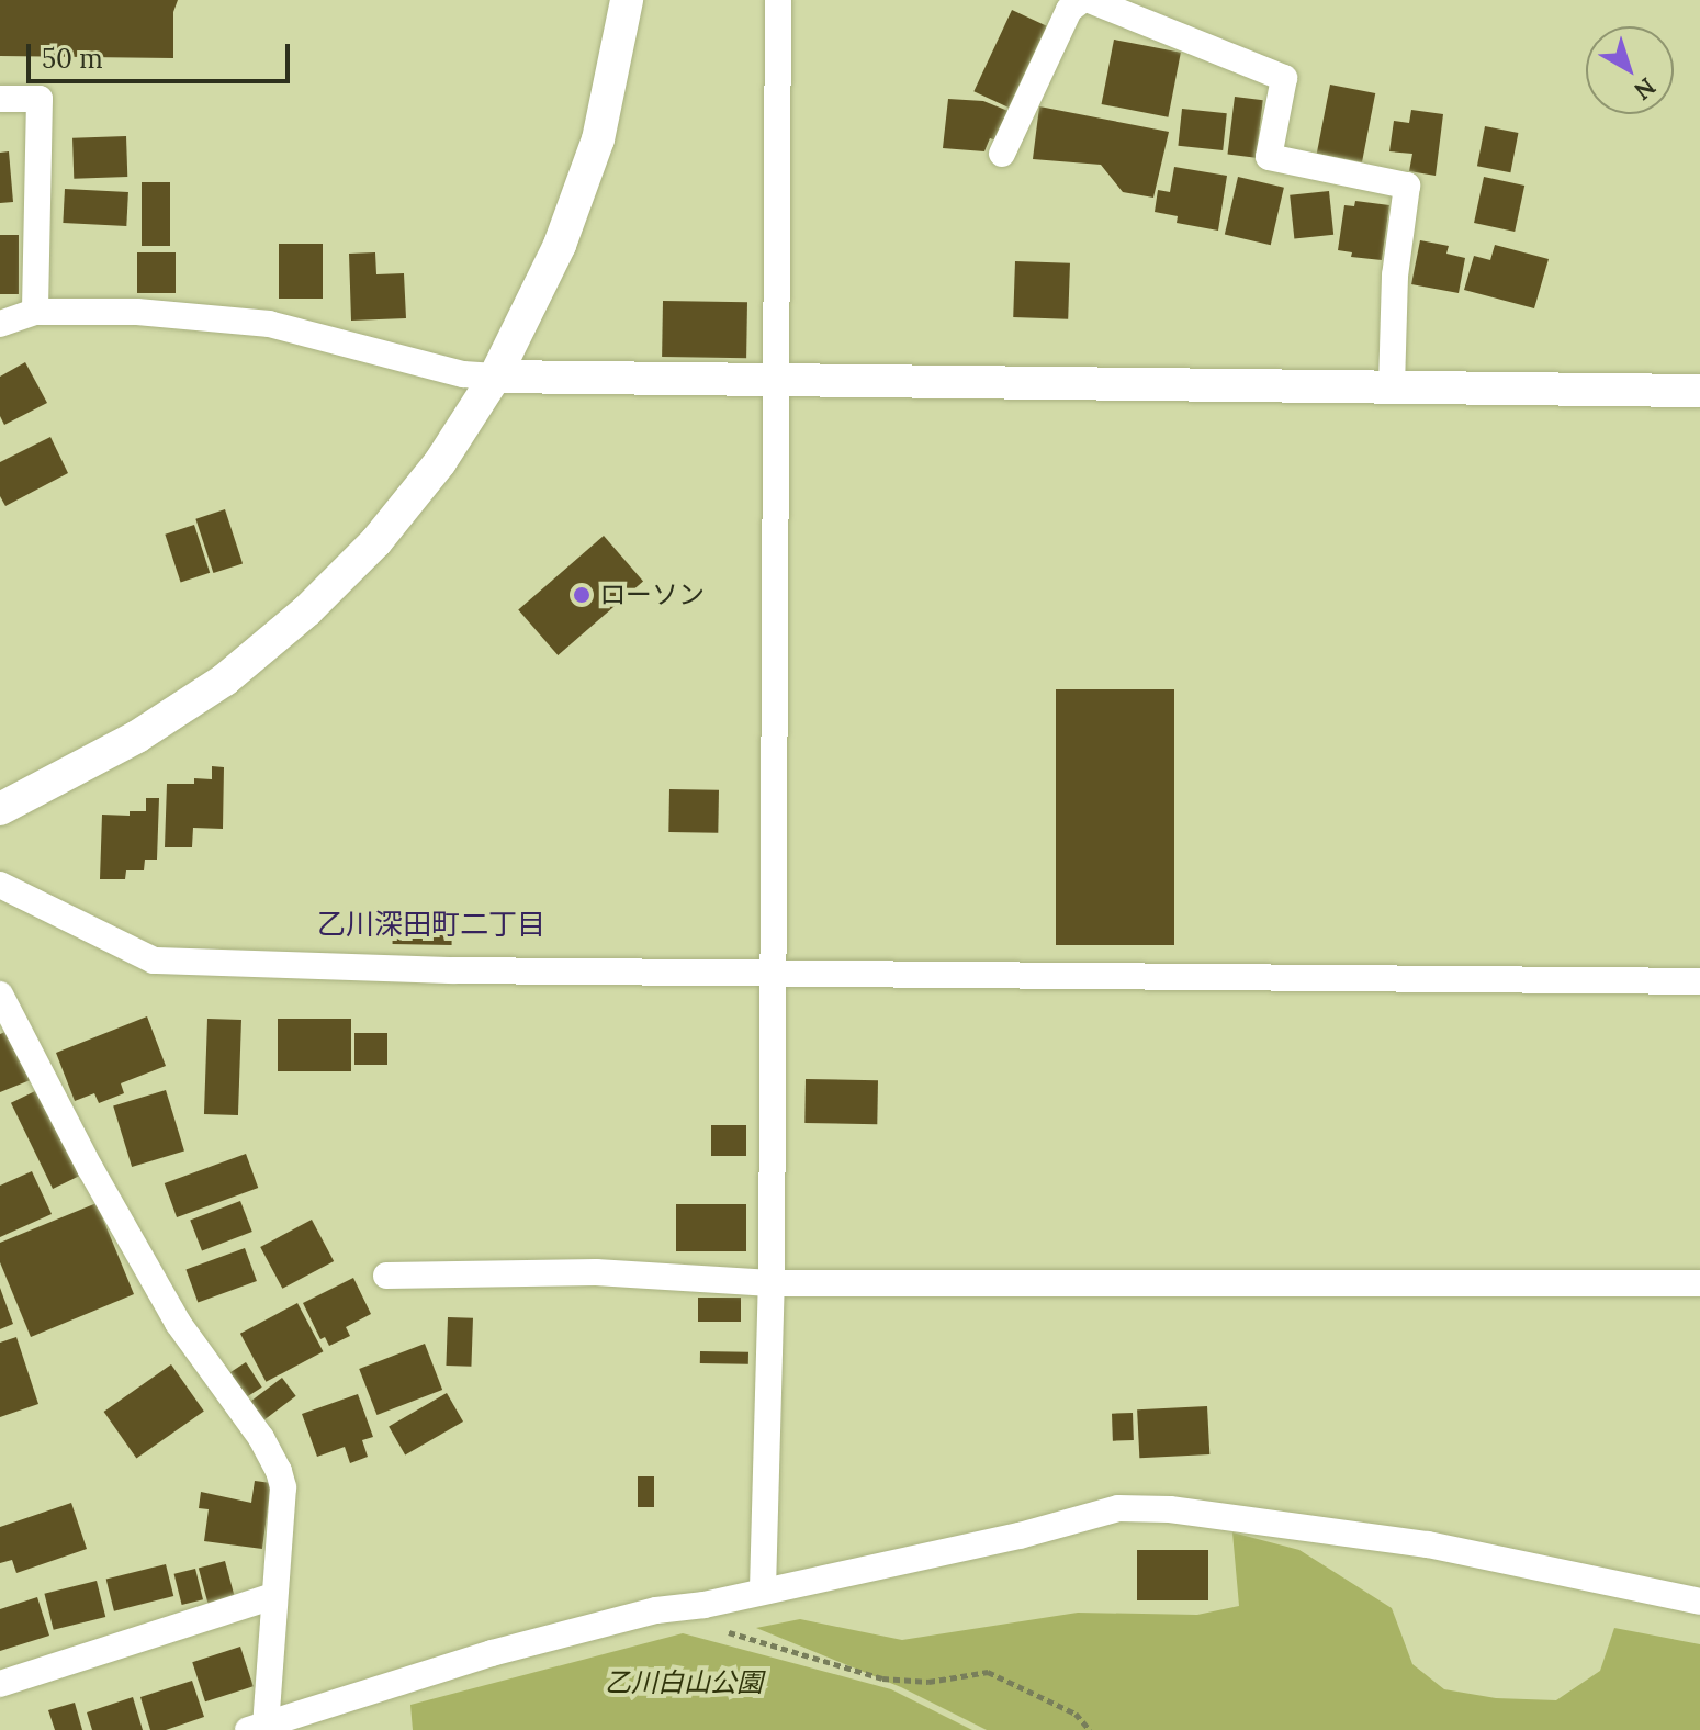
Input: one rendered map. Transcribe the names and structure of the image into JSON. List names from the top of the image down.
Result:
{
  "districts": ["乙川深田町二丁目"],
  "parks": ["乙川白山公園"],
  "places": ["ローソン"],
  "scale_bar": "50 m",
  "north": "bottom right"
}
